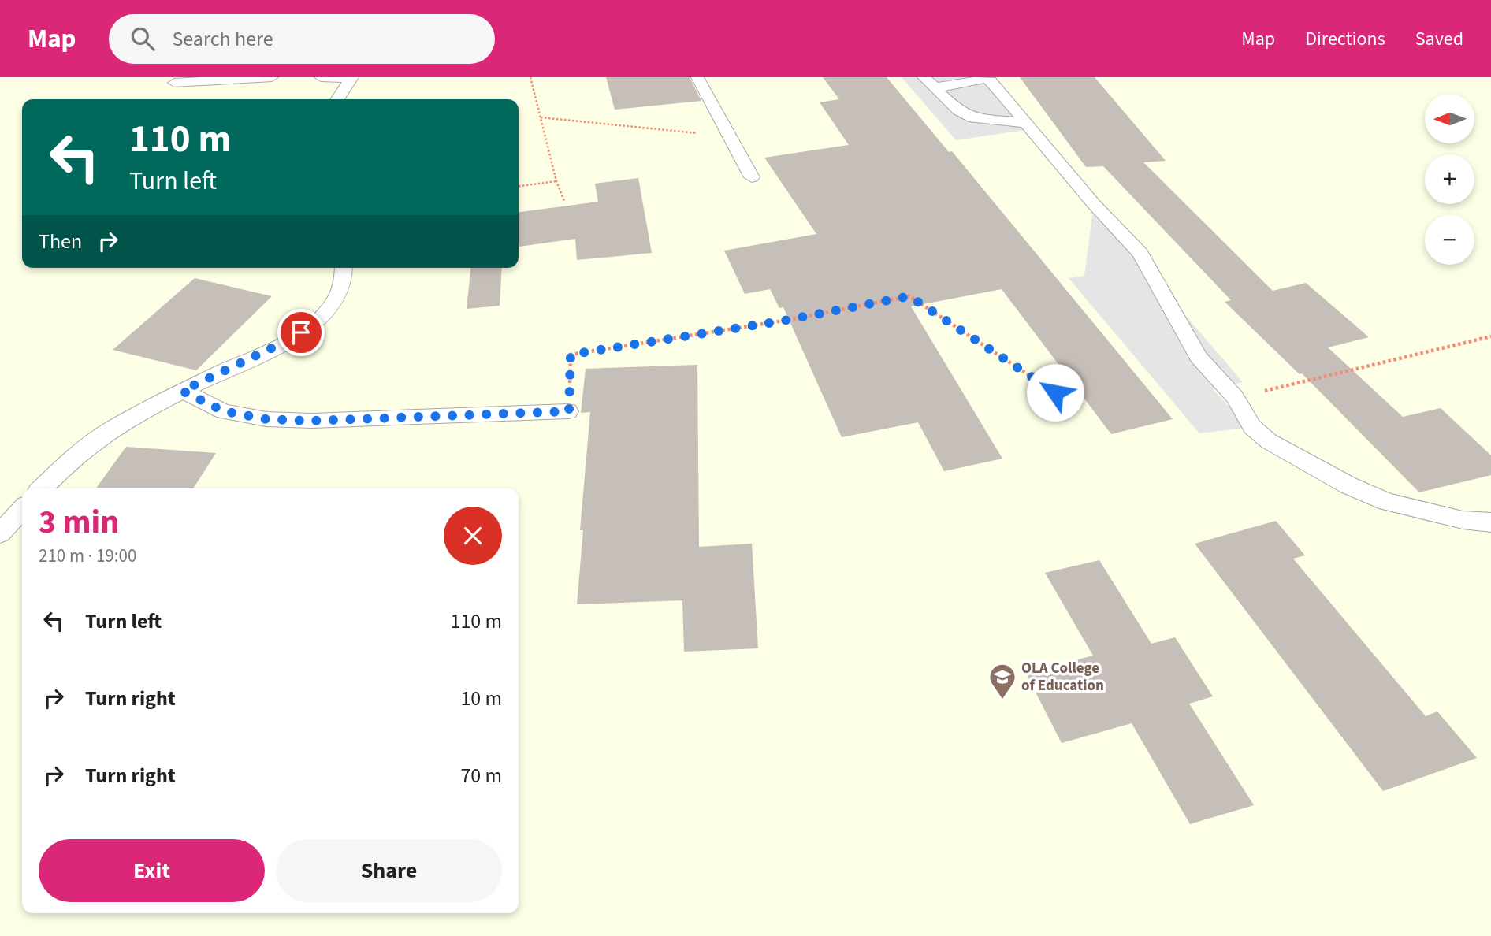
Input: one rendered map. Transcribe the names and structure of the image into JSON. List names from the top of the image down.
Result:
{
  "places": {
    "school or university": ["OLA College of Education"]
  },
  "north": "left",
  "page": {
    "header": "Map",
    "search": "Search here",
    "nav": ["Map", "Directions", "Saved"],
    "map_buttons": ["+", "−"],
    "turn": ["110 m", "Turn left"],
    "then": "Then",
    "heading": ["3 min", "210 m · 19:00"],
    "list": [
      {
        "name": "Turn left",
        "value": "110 m"
      },
      {
        "name": "Turn right",
        "value": "10 m"
      },
      {
        "name": "Turn right",
        "value": "70 m"
      }
    ],
    "buttons": ["Exit", "Share"]
  }
}
